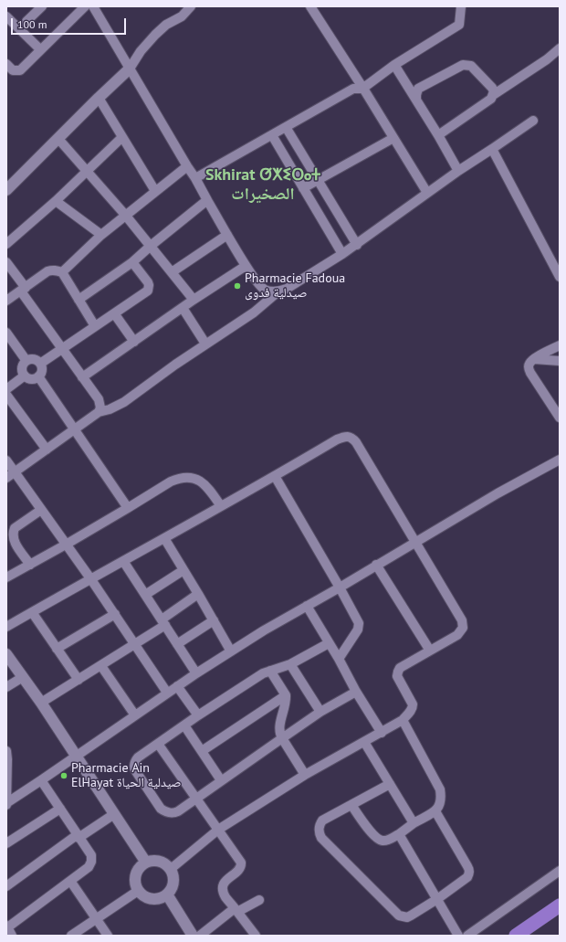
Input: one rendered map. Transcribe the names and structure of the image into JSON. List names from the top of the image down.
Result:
{
  "districts": ["Skhirat ⵚⵅⵉⵔⴰⵜ الصخيرات"],
  "places": ["Pharmacie Fadoua صيدلية فدوى", "Pharmacie Ain ElHayat صيدلية الحياة"],
  "scale_bar": "100 m"
}
